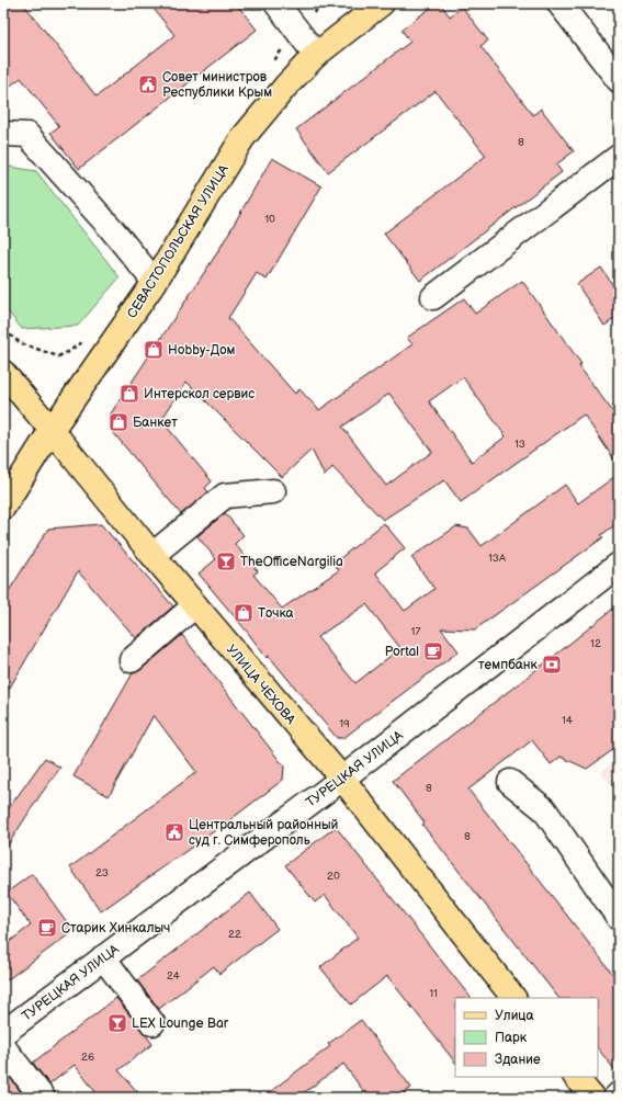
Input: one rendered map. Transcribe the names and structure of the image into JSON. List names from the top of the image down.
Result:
{
  "streets": {
    "main road": ["СЕВАСТОПОЛЬСКАЯ УЛИЦА", "УЛИЦА ЧЕХОВА"],
    "street": ["ТУРЕЦКАЯ УЛИЦА"]
  },
  "crossings": [
    ["СЕВАСТОПОЛЬСКАЯ УЛИЦА", "УЛИЦА ЧЕХОВА"],
    ["УЛИЦА ЧЕХОВА", "ТУРЕЦКАЯ УЛИЦА"]
  ],
  "places": {
    "public building": ["Совет министров Республики Крым", "Центральный районный суд г. Симферополь"],
    "shop": [
      "Hobby-Дом",
      "Интерскол сервис",
      "Банкет",
      "Точка"
    ],
    "bar": ["TheOfficeNargilia", "LEX Lounge Bar"],
    "cafe": ["Portal", "Старик Хинкалыч"],
    "bank": ["темпбанк"]
  },
  "house_numbers": [
    "8",
    "10",
    "13",
    "13А",
    "17",
    "12",
    "14",
    "19",
    "8",
    "8",
    "23",
    "20",
    "22",
    "24",
    "11",
    "26"
  ],
  "legend": ["Улица", "Парк", "Здание"]
}
